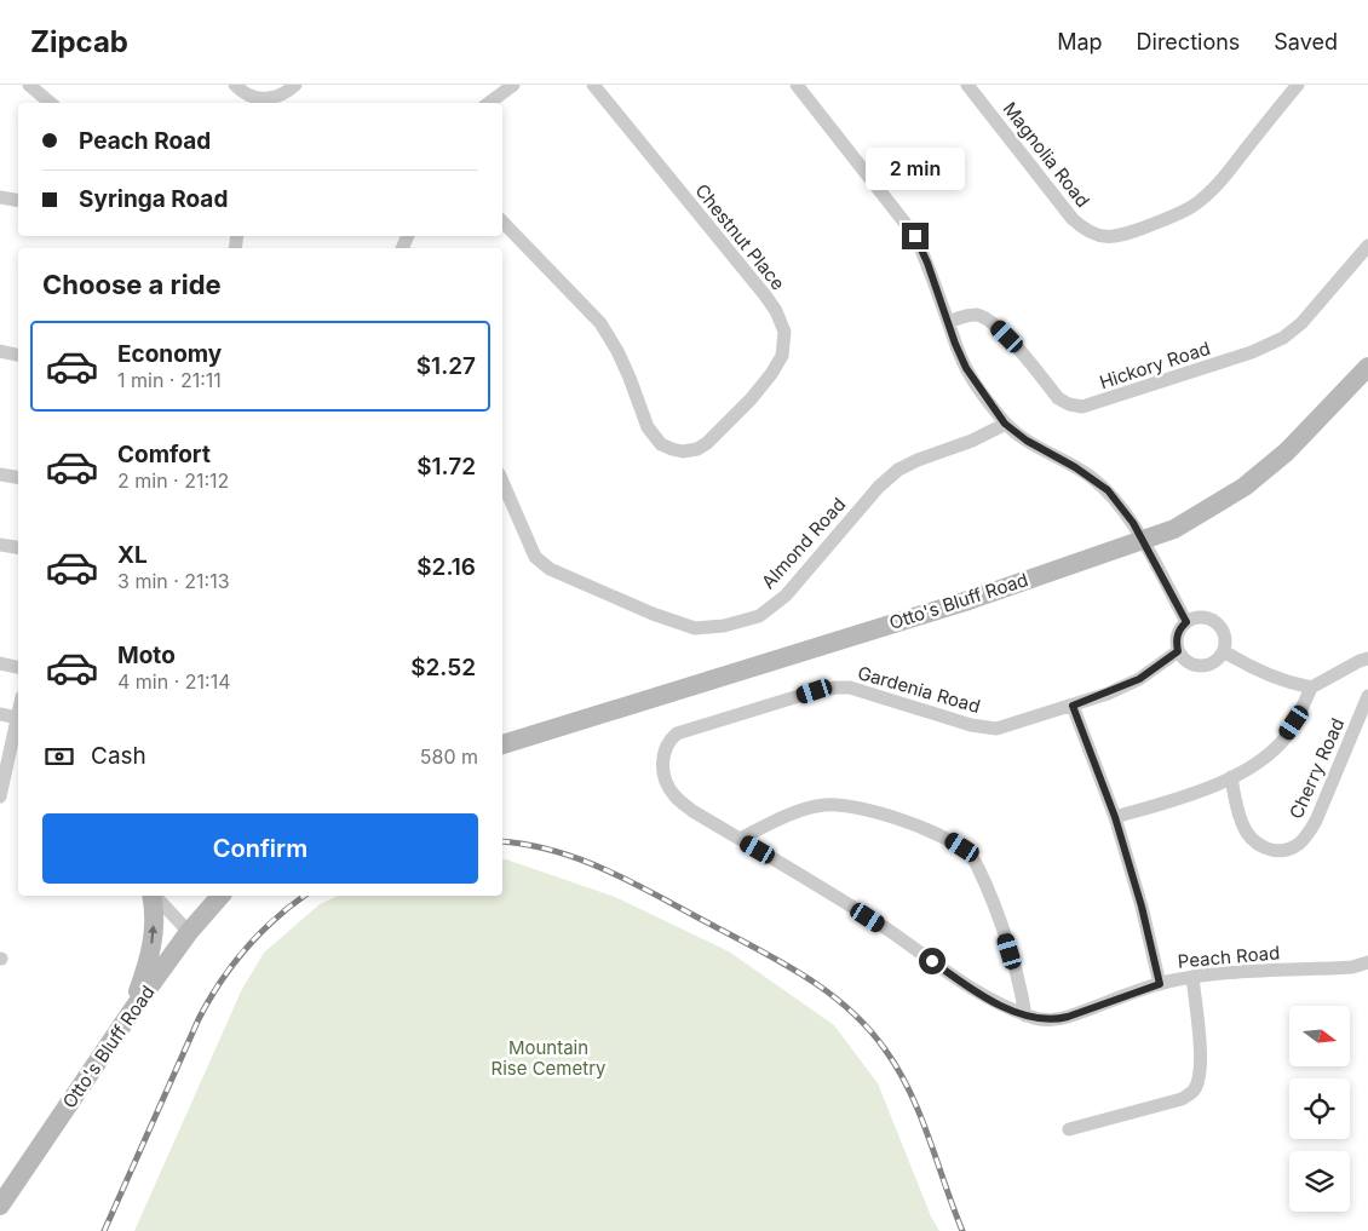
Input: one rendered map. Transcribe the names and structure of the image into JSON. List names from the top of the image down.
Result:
{
  "streets": {
    "main road": ["Otto's Bluff Road"],
    "street": [
      "Magnolia Road",
      "Chestnut Place",
      "Hickory Road",
      "Almond Road",
      "Gardenia Road",
      "Cherry Road",
      "Peach Road"
    ]
  },
  "crossings": [
    ["Gardenia Road", "Peach Road"]
  ],
  "parks": ["Mountain Rise Cemetry"],
  "north": "right",
  "page": {
    "header": "Zipcab",
    "nav": ["Map", "Directions", "Saved"],
    "banner": ["Peach Road", "Syringa Road"],
    "bubble": "2 min",
    "heading": "Choose a ride",
    "list": [
      {
        "name": "Economy",
        "note": "1 min · 21:11",
        "value": "$1.27"
      },
      {
        "name": "Comfort",
        "note": "2 min · 21:12",
        "value": "$1.72"
      },
      {
        "name": "XL",
        "note": "3 min · 21:13",
        "value": "$2.16"
      },
      {
        "name": "Moto",
        "note": "4 min · 21:14",
        "value": "$2.52"
      }
    ],
    "pay": ["Cash", "580 m"],
    "buttons": "Confirm"
  }
}
